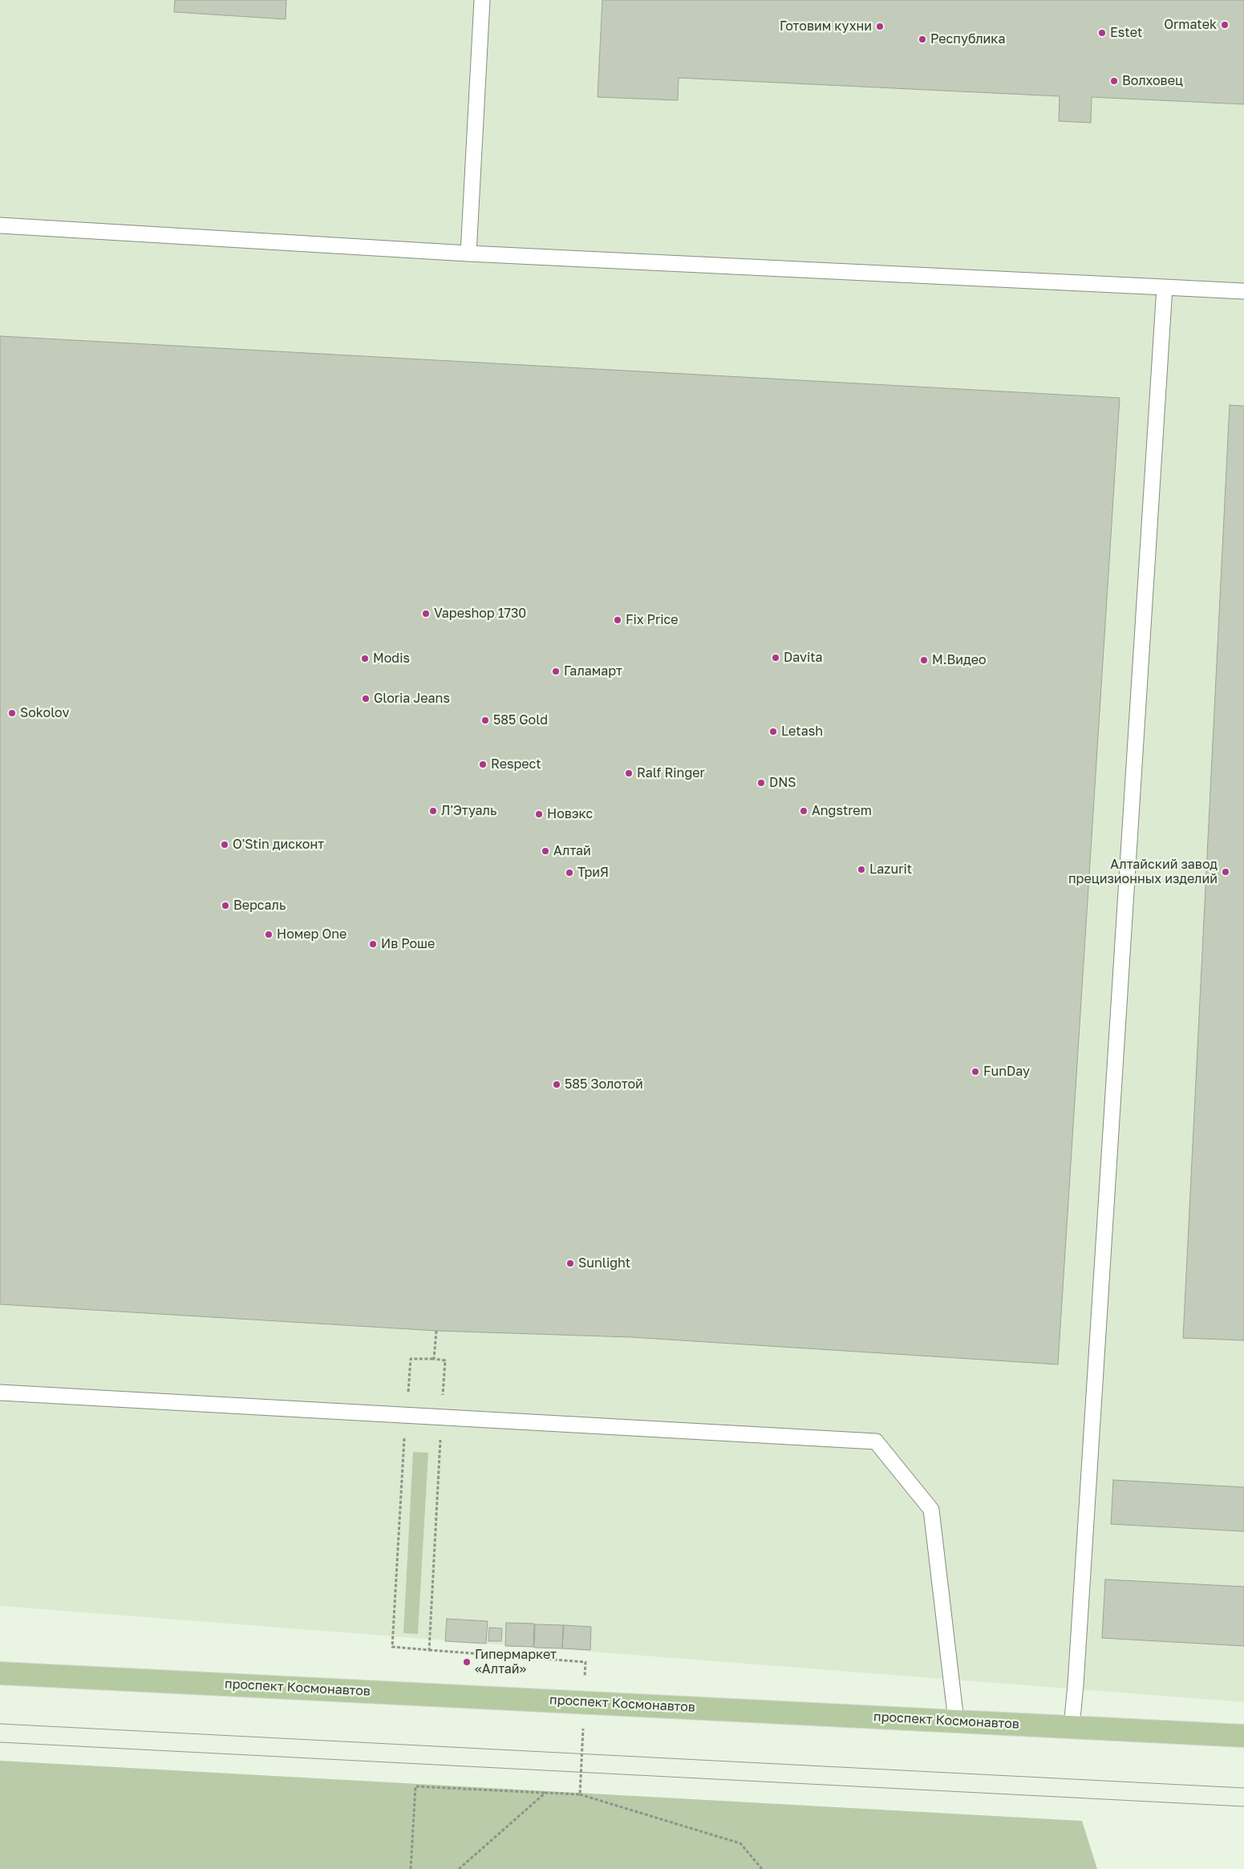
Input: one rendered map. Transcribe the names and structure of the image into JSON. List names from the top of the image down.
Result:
{
  "streets": {
    "main road": ["проспект Космонавтов"]
  },
  "places": [
    "Ormatek",
    "Готовим кухни",
    "Estet",
    "Республика",
    "Волховец",
    "Vapeshop 1730",
    "Fix Price",
    "Davita",
    "Modis",
    "М.Видео",
    "Галамарт",
    "Gloria Jeans",
    "Sokolov",
    "585 Gold",
    "Letash",
    "Respect",
    "Ralf Ringer",
    "DNS",
    "Л'Этуаль",
    "Angstrem",
    "Новэкс",
    "O'Stin дисконт",
    "Алтай",
    "Lazurit",
    "Алтайский завод прецизионных изделий",
    "ТриЯ",
    "Версаль",
    "Номер One",
    "Ив Роше",
    "FunDay",
    "585 Золотой",
    "Sunlight",
    "Гипермаркет «Алтай»"
  ]
}
